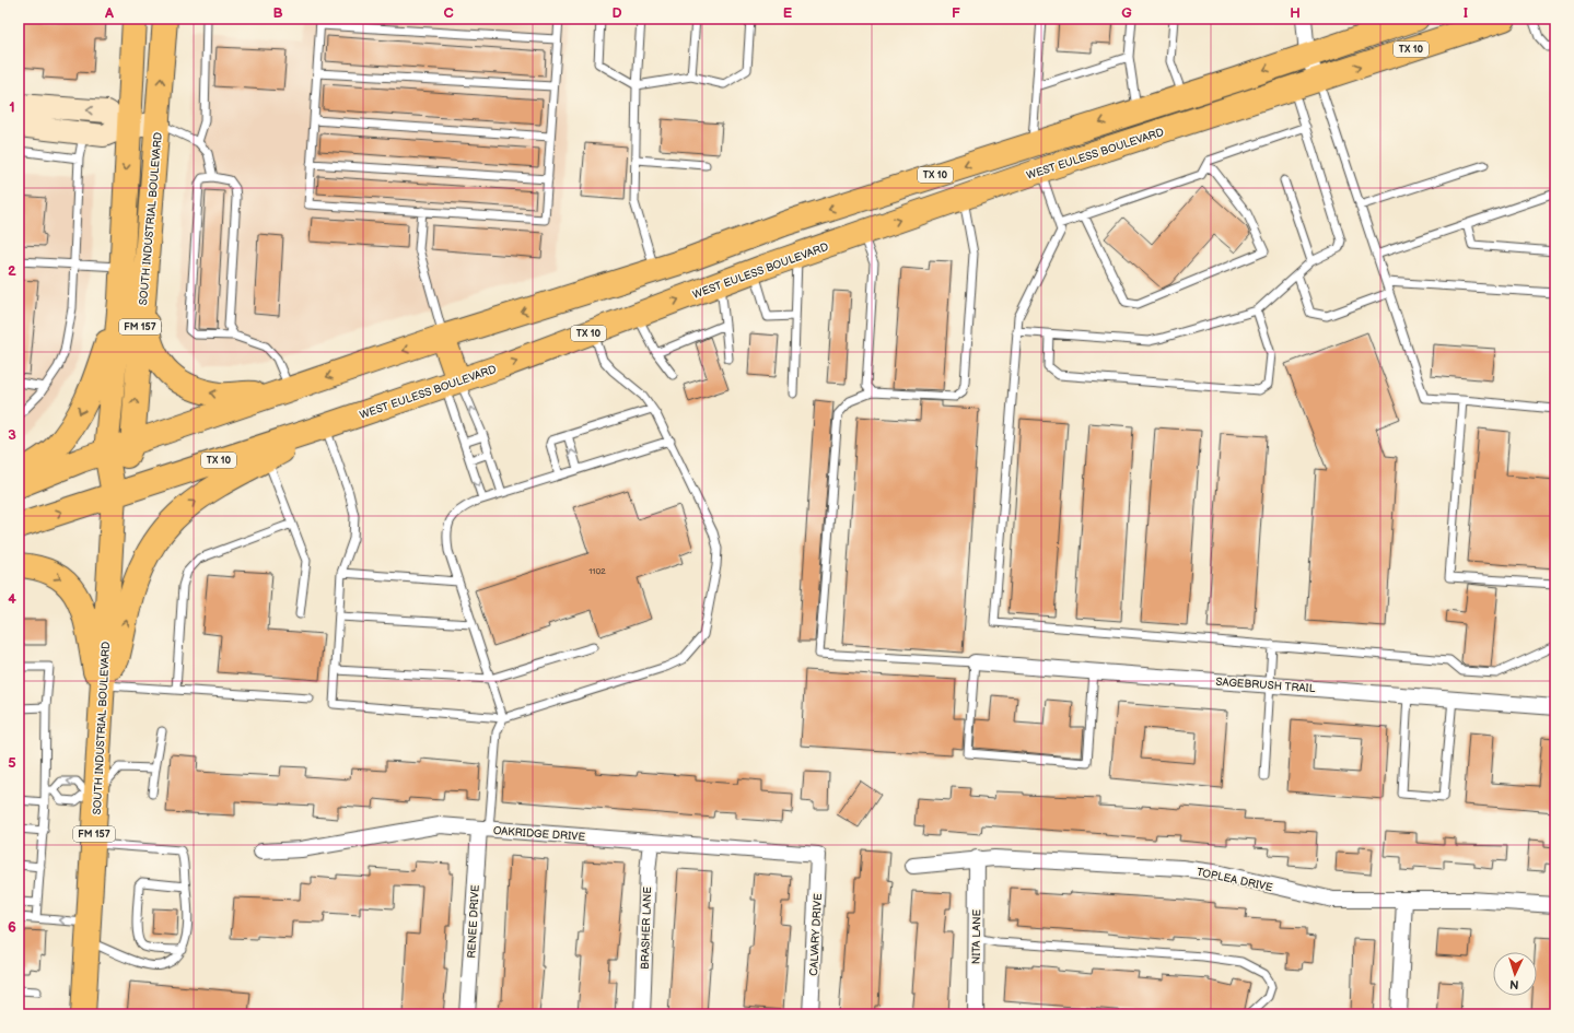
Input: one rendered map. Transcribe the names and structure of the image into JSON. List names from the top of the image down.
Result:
{
  "streets": {
    "main road": [
      "TX 10",
      "WEST EULESS BOULEVARD",
      "SOUTH INDUSTRIAL BOULEVARD",
      "FM 157"
    ],
    "street": [
      "SAGEBRUSH TRAIL",
      "OAKRIDGE DRIVE",
      "TOPLEA DRIVE",
      "RENEE DRIVE",
      "BRASHER LANE",
      "CALVARY DRIVE",
      "NITA LANE"
    ]
  },
  "crossings": [
    ["TX 10", "SOUTH INDUSTRIAL BOULEVARD"],
    ["WEST EULESS BOULEVARD", "SOUTH INDUSTRIAL BOULEVARD"],
    ["OAKRIDGE DRIVE", "RENEE DRIVE"],
    ["OAKRIDGE DRIVE", "BRASHER LANE"],
    ["OAKRIDGE DRIVE", "CALVARY DRIVE"],
    ["TOPLEA DRIVE", "NITA LANE"]
  ],
  "house_numbers": ["1102"],
  "north": "bottom",
  "grid": {
    "columns": [
      "A",
      "B",
      "C",
      "D",
      "E",
      "F",
      "G",
      "H",
      "I"
    ],
    "rows": [
      "1",
      "2",
      "3",
      "4",
      "5",
      "6"
    ]
  }
}
